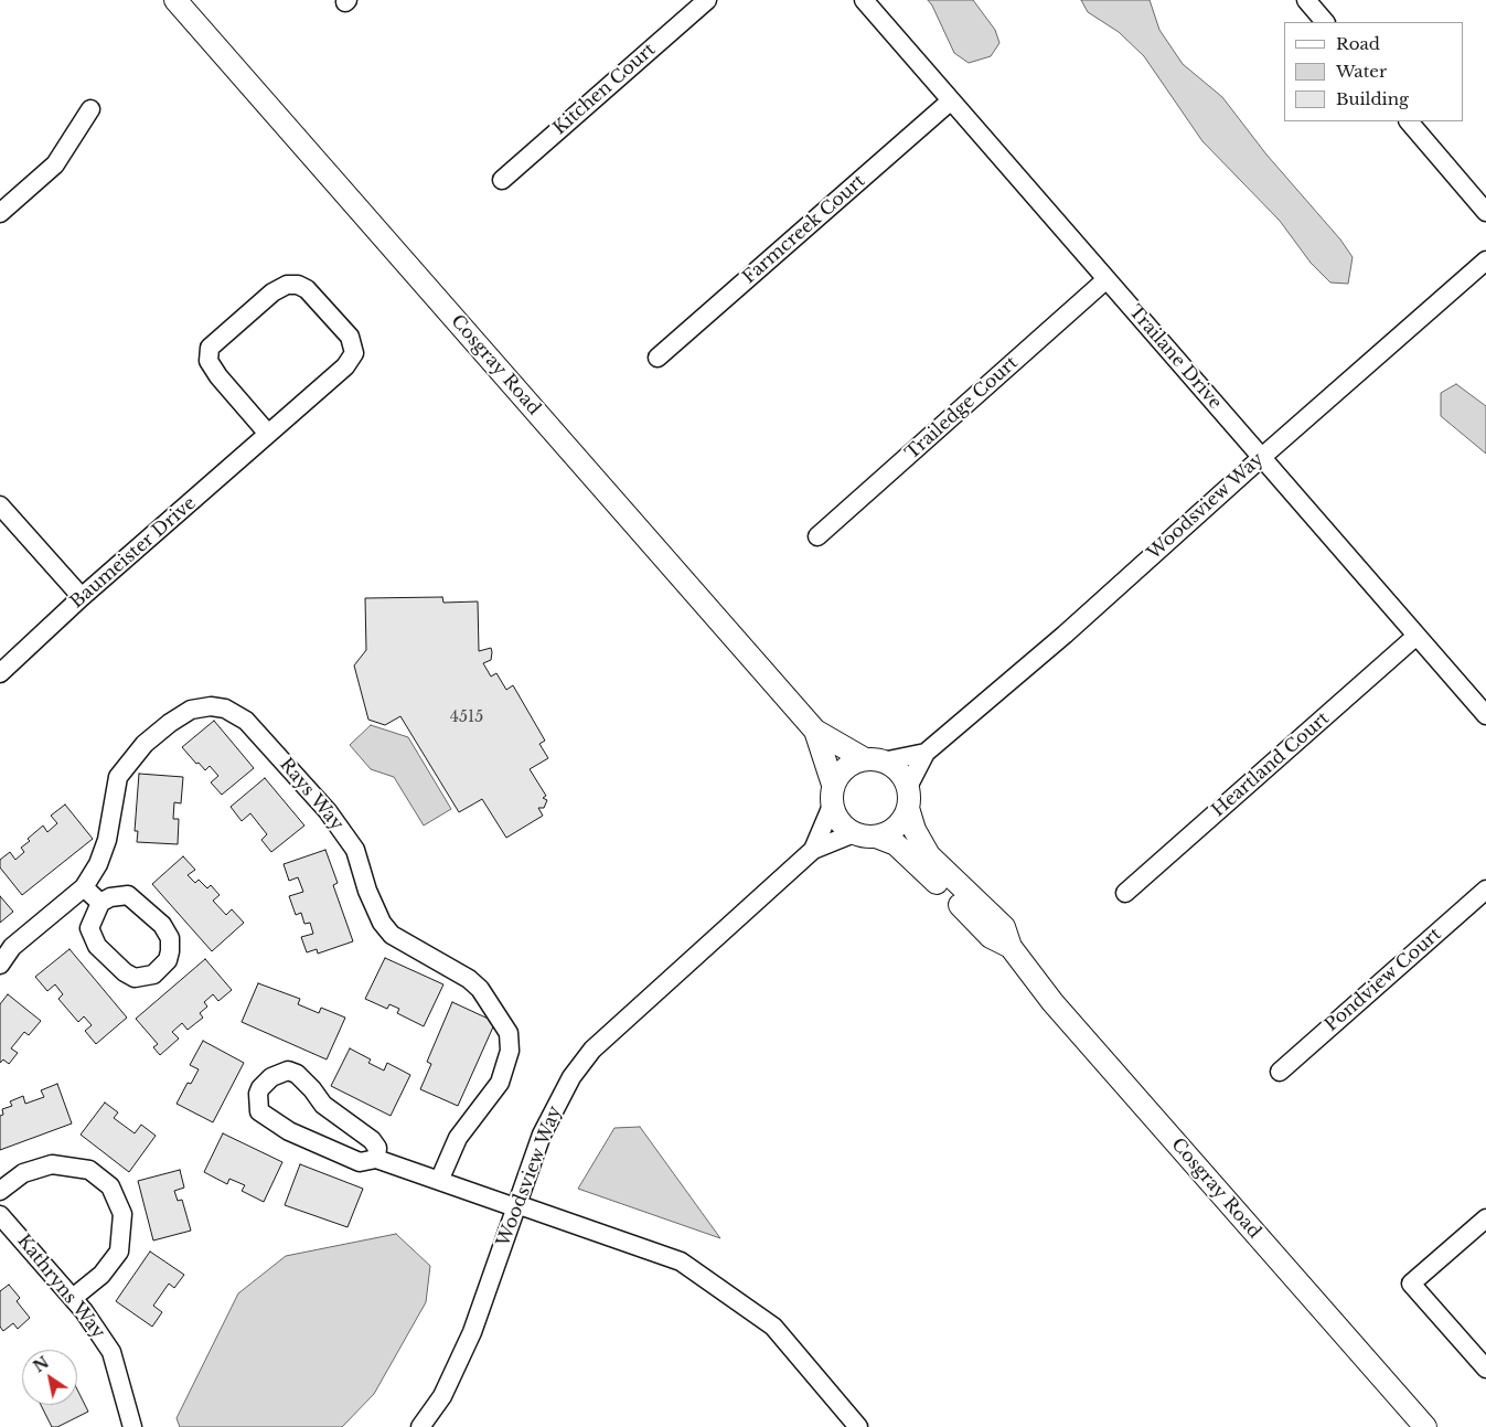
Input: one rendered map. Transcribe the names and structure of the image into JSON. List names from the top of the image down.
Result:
{
  "streets": {
    "main road": ["Cosgray Road"],
    "street": [
      "Kitchen Court",
      "Farmcreek Court",
      "Trailane Drive",
      "Trailedge Court",
      "Woodsview Way",
      "Baumeister Drive",
      "Heartland Court",
      "Rays Way",
      "Pondview Court",
      "Kathryns Way"
    ]
  },
  "crossings": [
    ["Farmcreek Court", "Trailane Drive"],
    ["Trailane Drive", "Trailedge Court"],
    ["Trailane Drive", "Woodsview Way"],
    ["Trailane Drive", "Heartland Court"],
    ["Cosgray Road", "Woodsview Way"]
  ],
  "house_numbers": ["4515"],
  "legend": ["Road", "Water", "Building"],
  "north": "top left"
}
